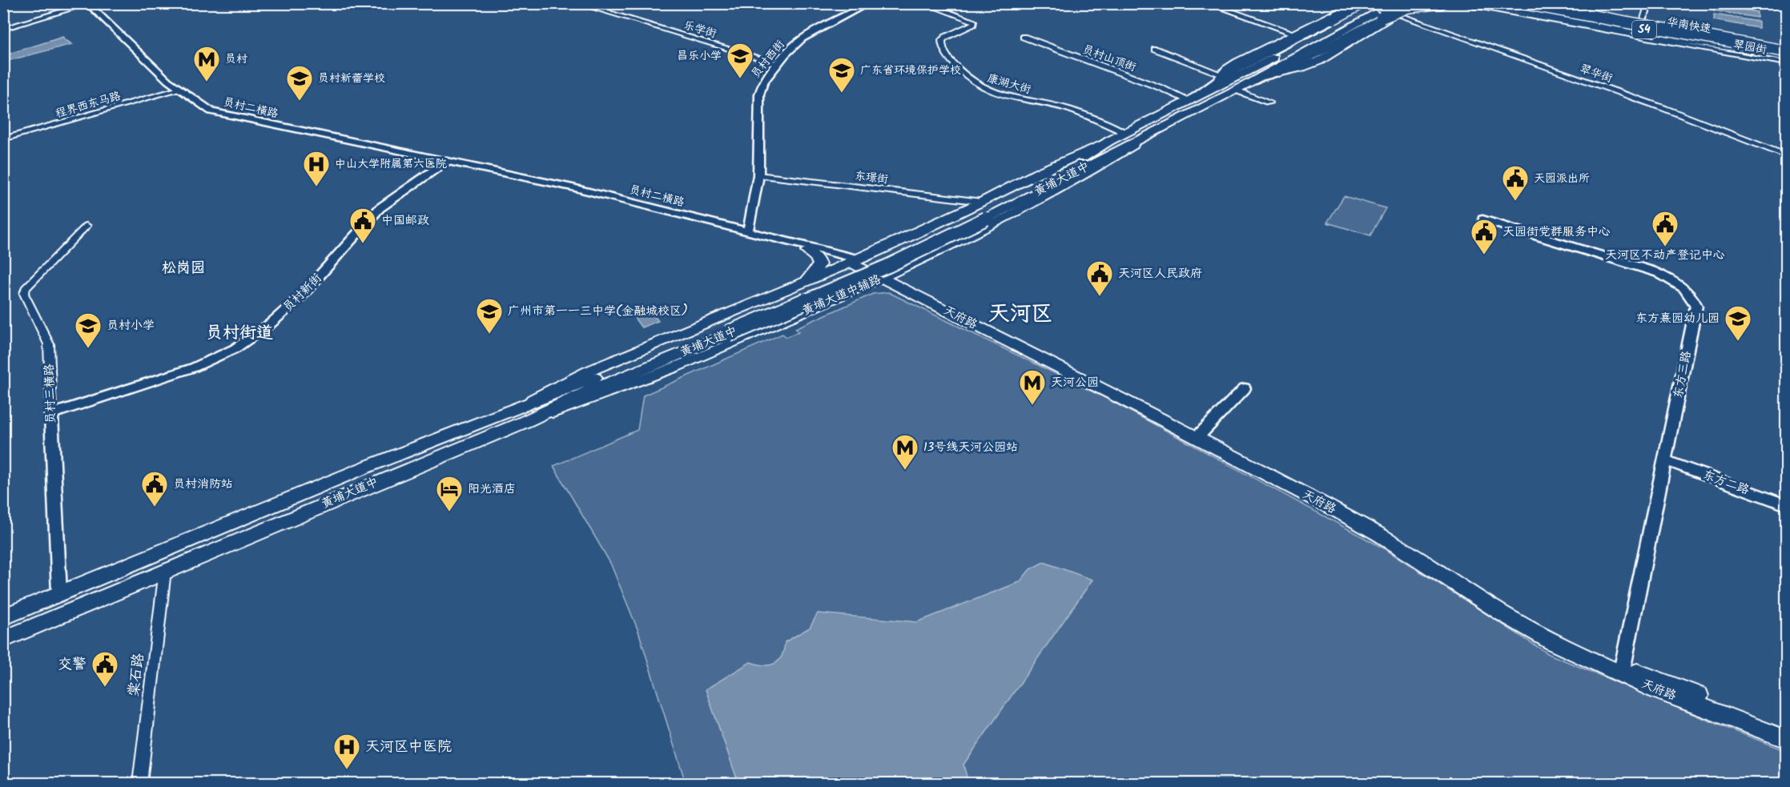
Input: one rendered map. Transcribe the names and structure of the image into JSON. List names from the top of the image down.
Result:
{
  "streets": {
    "highway": ["华南快速", "S4"],
    "main road": ["黄埔大道中", "黄埔大道中辅路", "天府路"],
    "street": [
      "乐学街",
      "翠园街",
      "员村山顶街",
      "员村西街",
      "翠华街",
      "康湖大街",
      "程界西东马路",
      "员村二横路",
      "东璟街",
      "员村新街",
      "东方三路",
      "员村三横路",
      "东方二路",
      "棠石路"
    ]
  },
  "crossings": [
    ["乐学街", "员村西街"],
    ["员村山顶街", "黄埔大道中"],
    ["员村西街", "员村二横路"],
    ["员村西街", "东璟街"],
    ["康湖大街", "黄埔大道中"],
    ["程界西东马路", "员村二横路"],
    ["员村二横路", "员村新街"],
    ["员村二横路", "天府路"],
    ["东璟街", "黄埔大道中"],
    ["黄埔大道中", "黄埔大道中辅路"],
    ["黄埔大道中", "员村三横路"],
    ["黄埔大道中", "棠石路"],
    ["员村新街", "员村三横路"],
    ["黄埔大道中辅路", "天府路"],
    ["天府路", "东方三路"],
    ["东方三路", "东方二路"]
  ],
  "districts": ["松岗园", "天河区", "员村街道"],
  "places": {
    "school or university": [
      "昌乐小学",
      "广东省环境保护学校",
      "员村新蕾学校",
      "广州市第一一三中学(金融城校区)",
      "东方熹园幼儿园",
      "员村小学"
    ],
    "metro station": ["员村", "天河公园", "13号线天河公园站"],
    "hospital": ["中山大学附属第六医院", "天河区中医院"],
    "public building": [
      "天园派出所",
      "中国邮政",
      "天河区不动产登记中心",
      "天园街党群服务中心",
      "天河区人民政府",
      "员村消防站",
      "交警"
    ],
    "hotel": ["阳光酒店"]
  }
}
